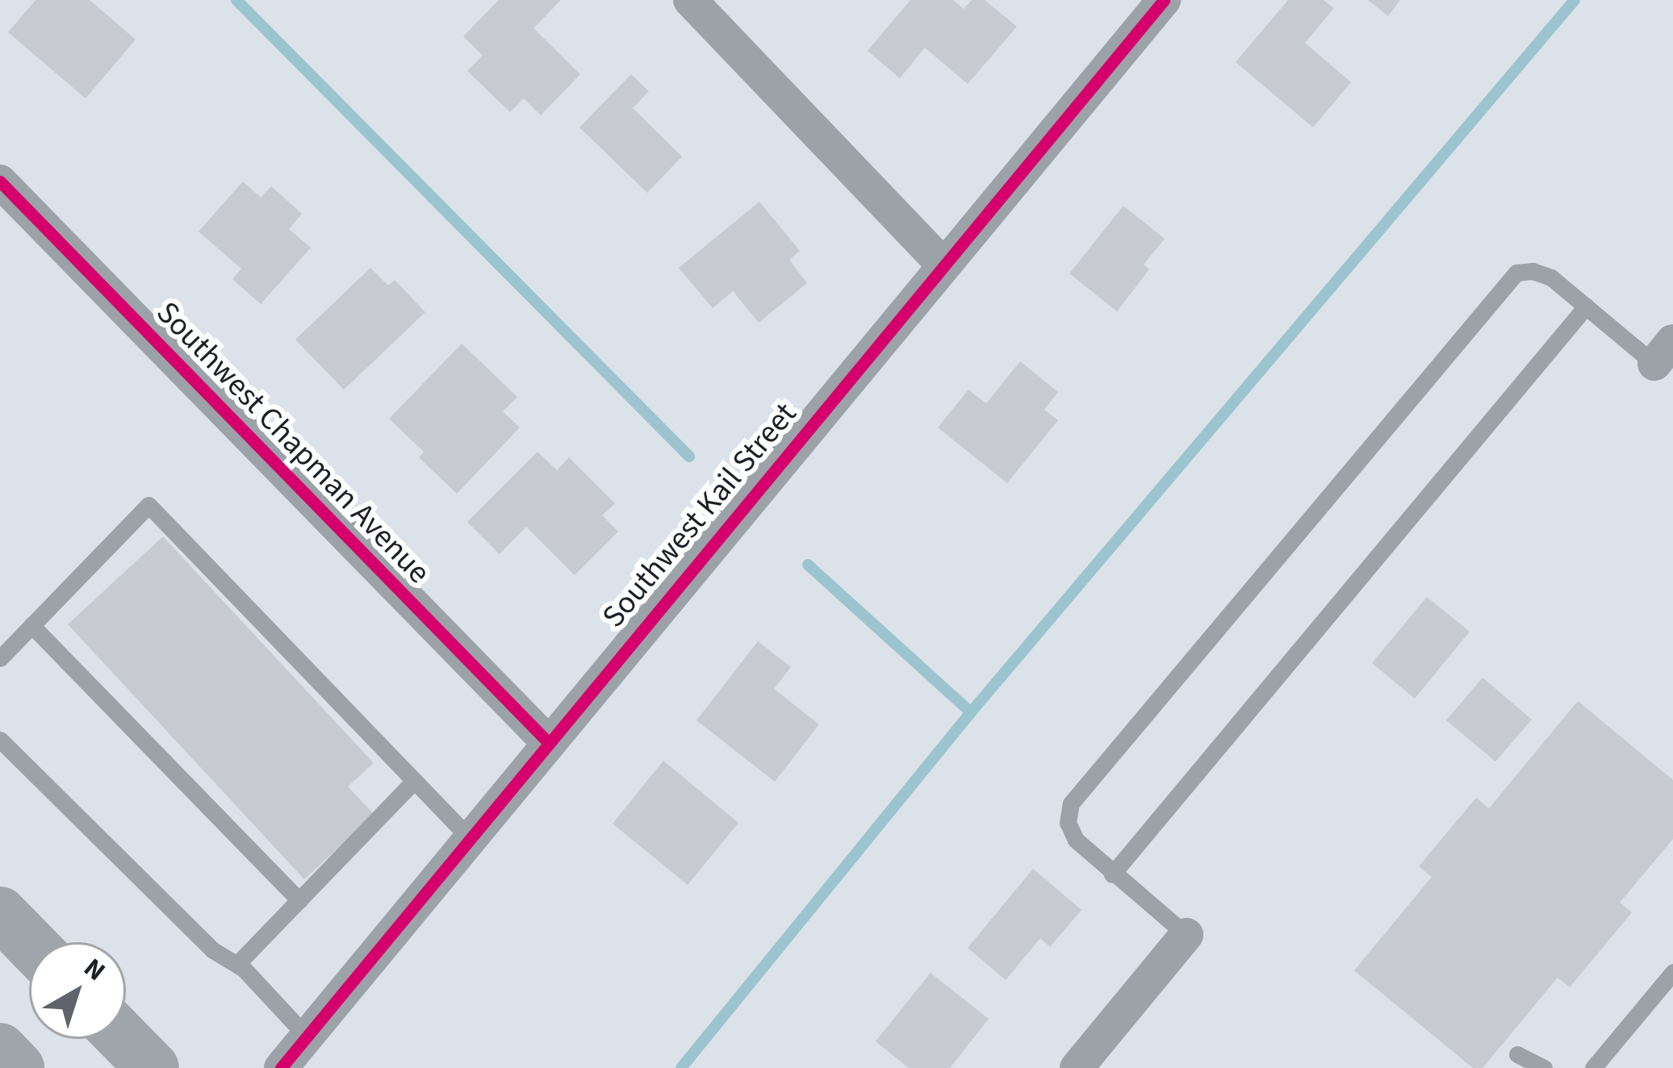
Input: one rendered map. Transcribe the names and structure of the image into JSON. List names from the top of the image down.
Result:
{
  "streets": {
    "street": ["Southwest Chapman Avenue", "Southwest Kail Street"]
  },
  "crossings": [
    ["Southwest Chapman Avenue", "Southwest Kail Street"]
  ],
  "north": "top right"
}
